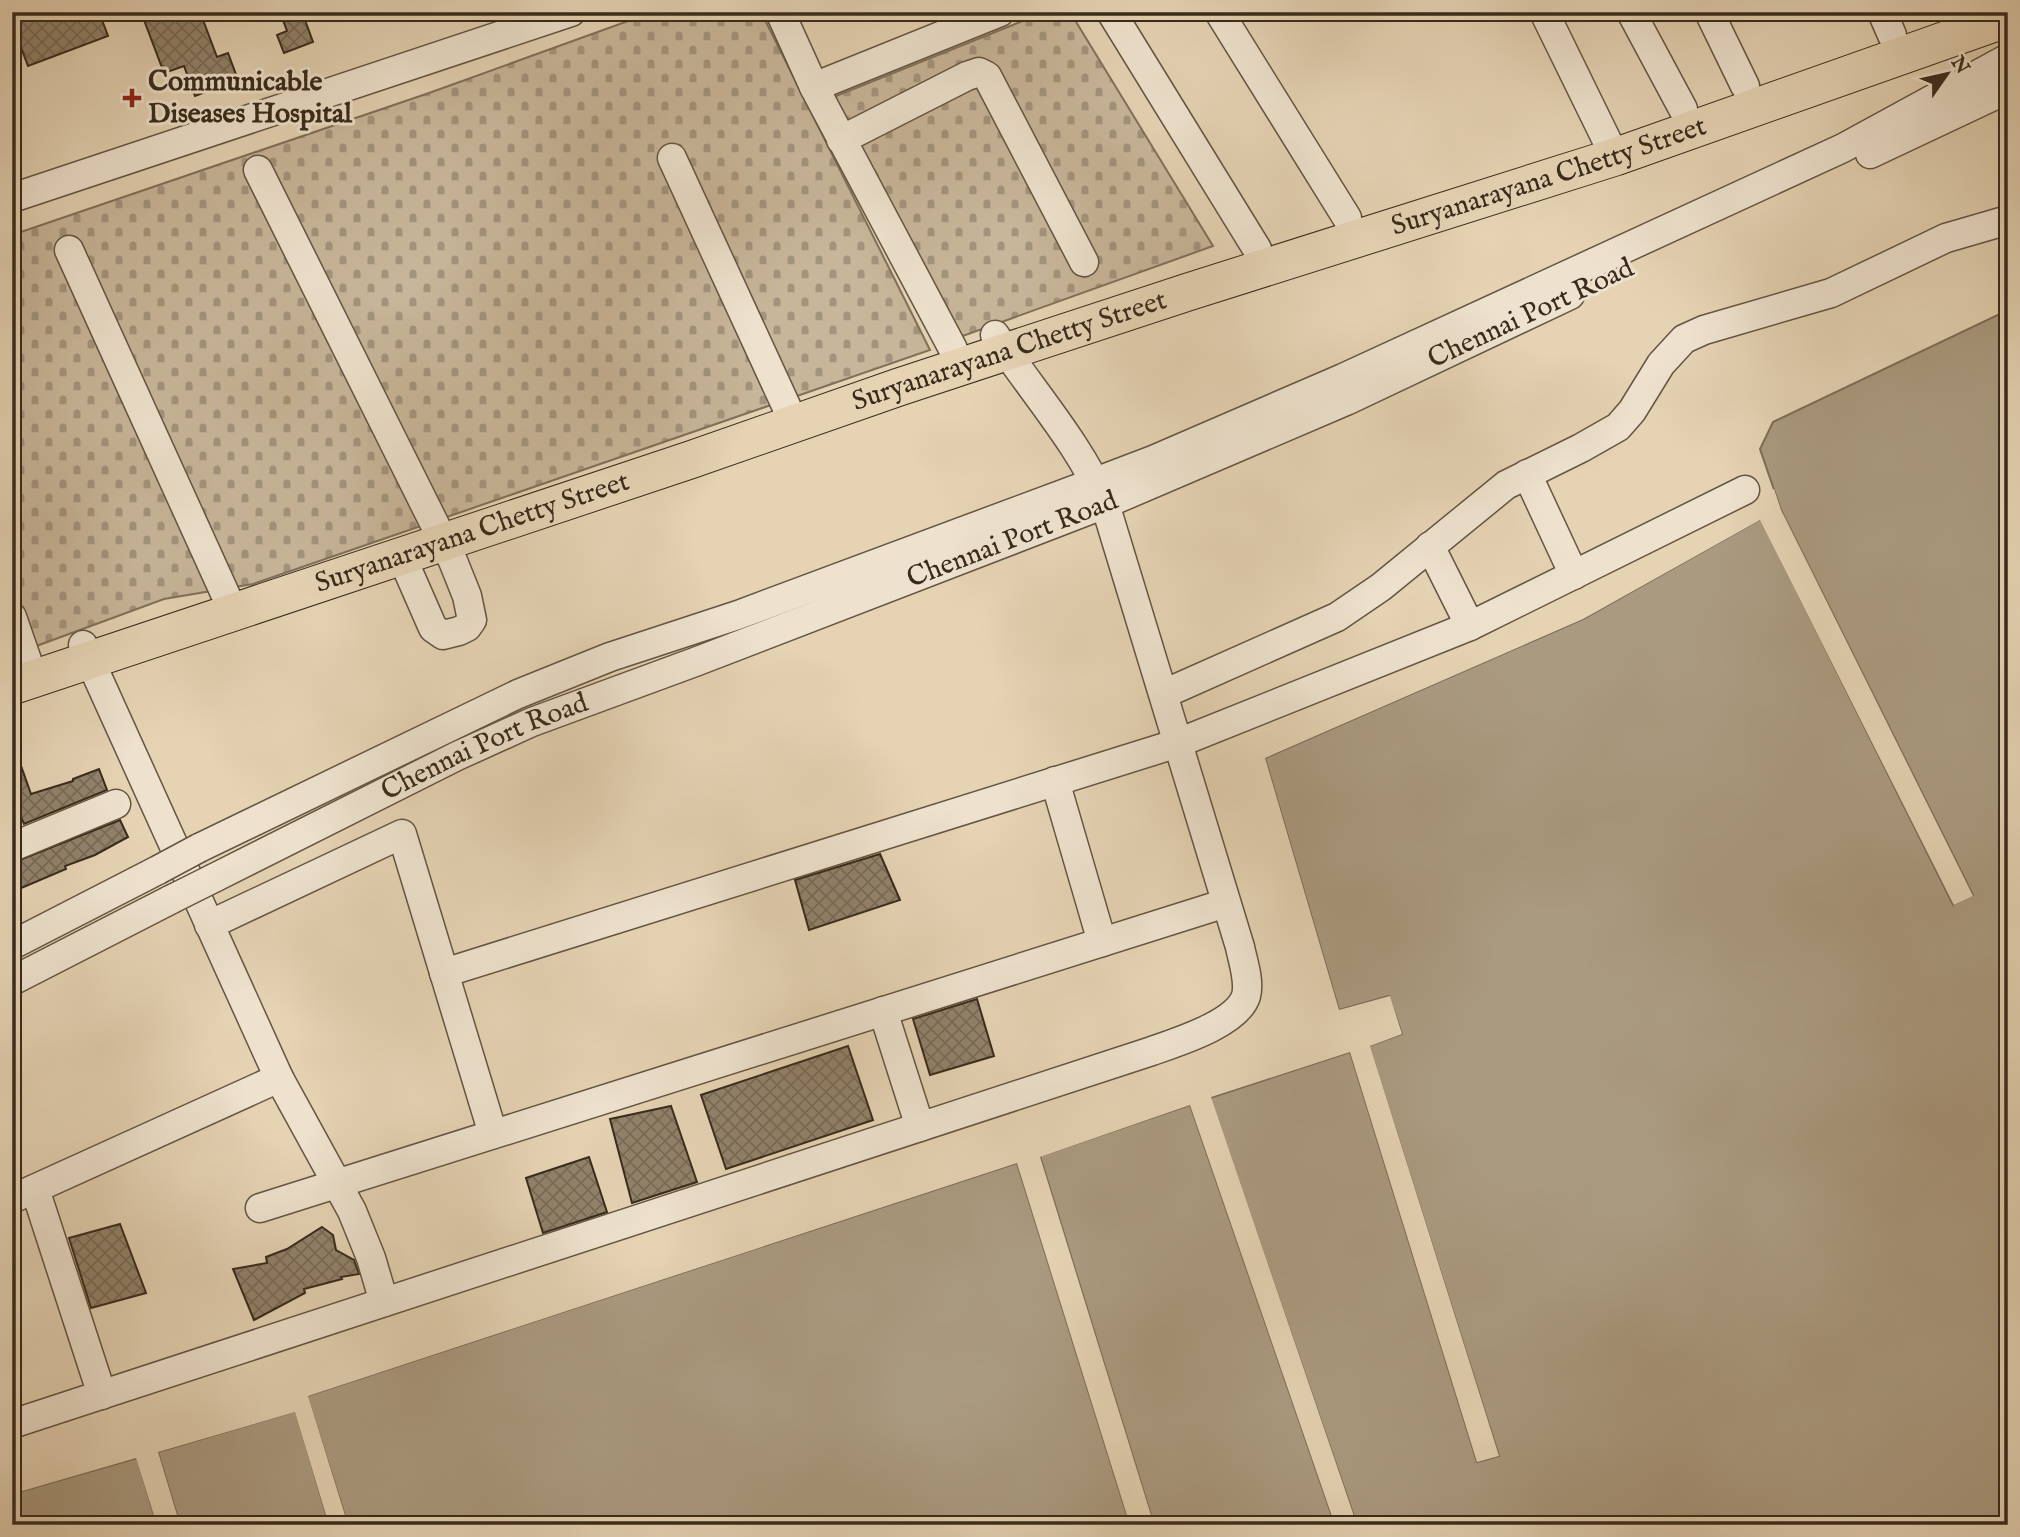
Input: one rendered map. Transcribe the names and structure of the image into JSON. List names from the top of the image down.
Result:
{
  "streets": {
    "main road": ["Suryanarayana Chetty Street"],
    "street": ["Chennai Port Road"]
  },
  "places": {
    "health": ["Communicable Diseases Hospital"]
  },
  "north": "top right"
}
